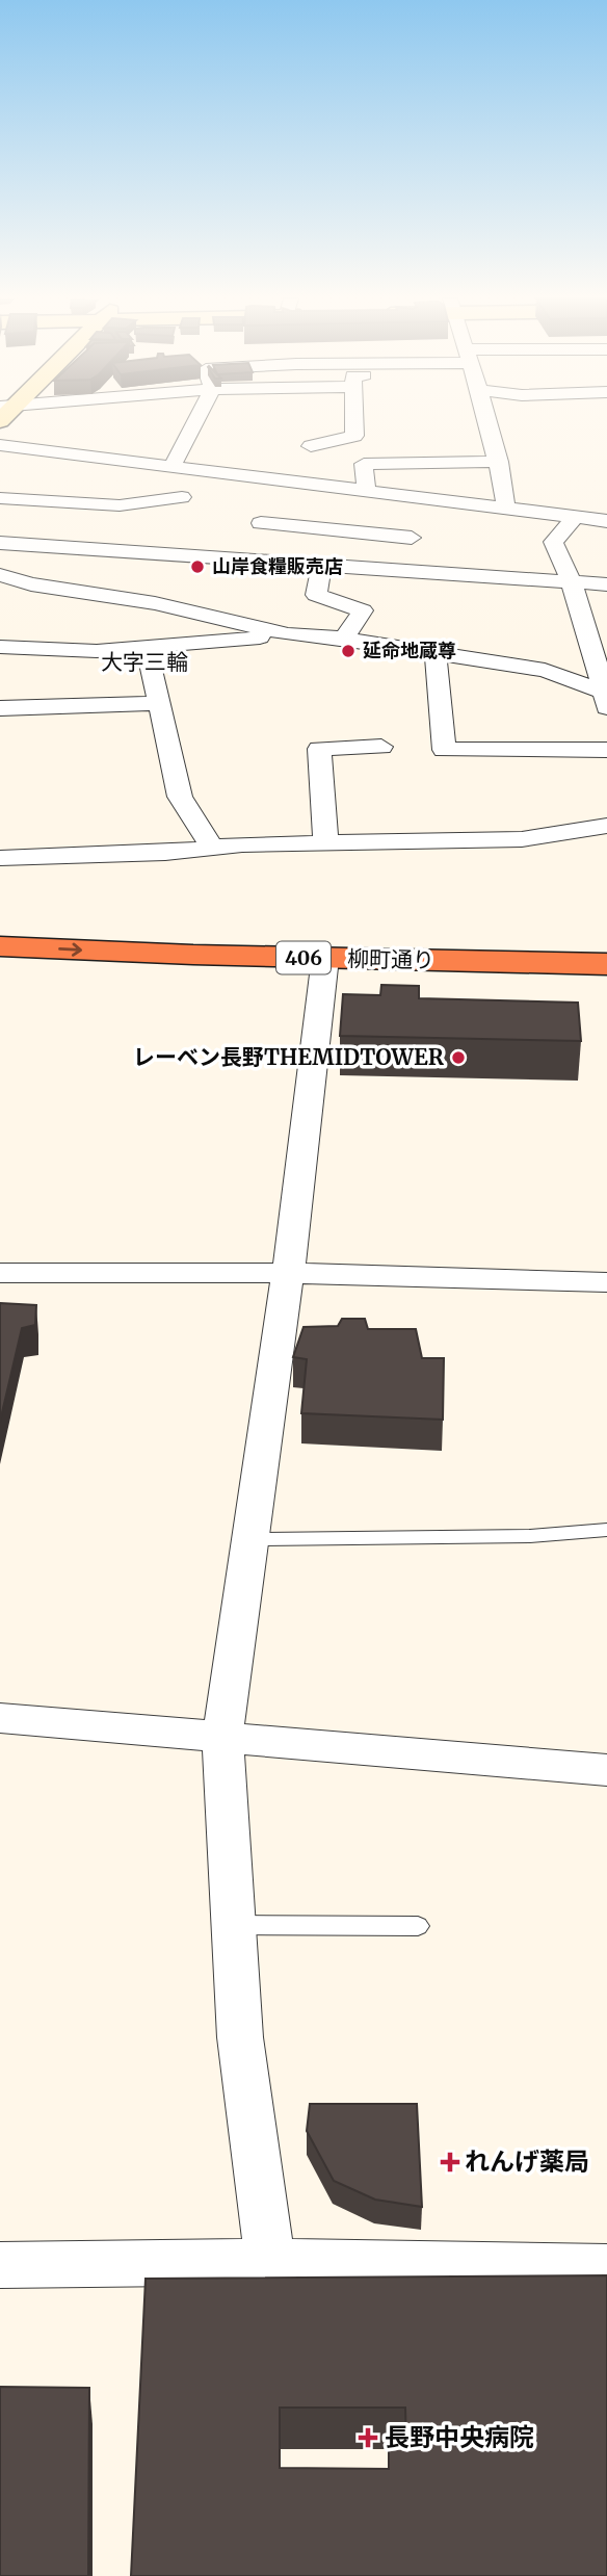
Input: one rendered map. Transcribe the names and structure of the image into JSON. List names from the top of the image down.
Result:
{
  "streets": {
    "highway": ["406", "柳町通り"]
  },
  "districts": ["大字三輪"],
  "places": {
    "other": ["山岸食糧販売店", "延命地蔵尊", "レーベン長野THEMIDTOWER"],
    "health": ["れんげ薬局", "長野中央病院"]
  }
}
